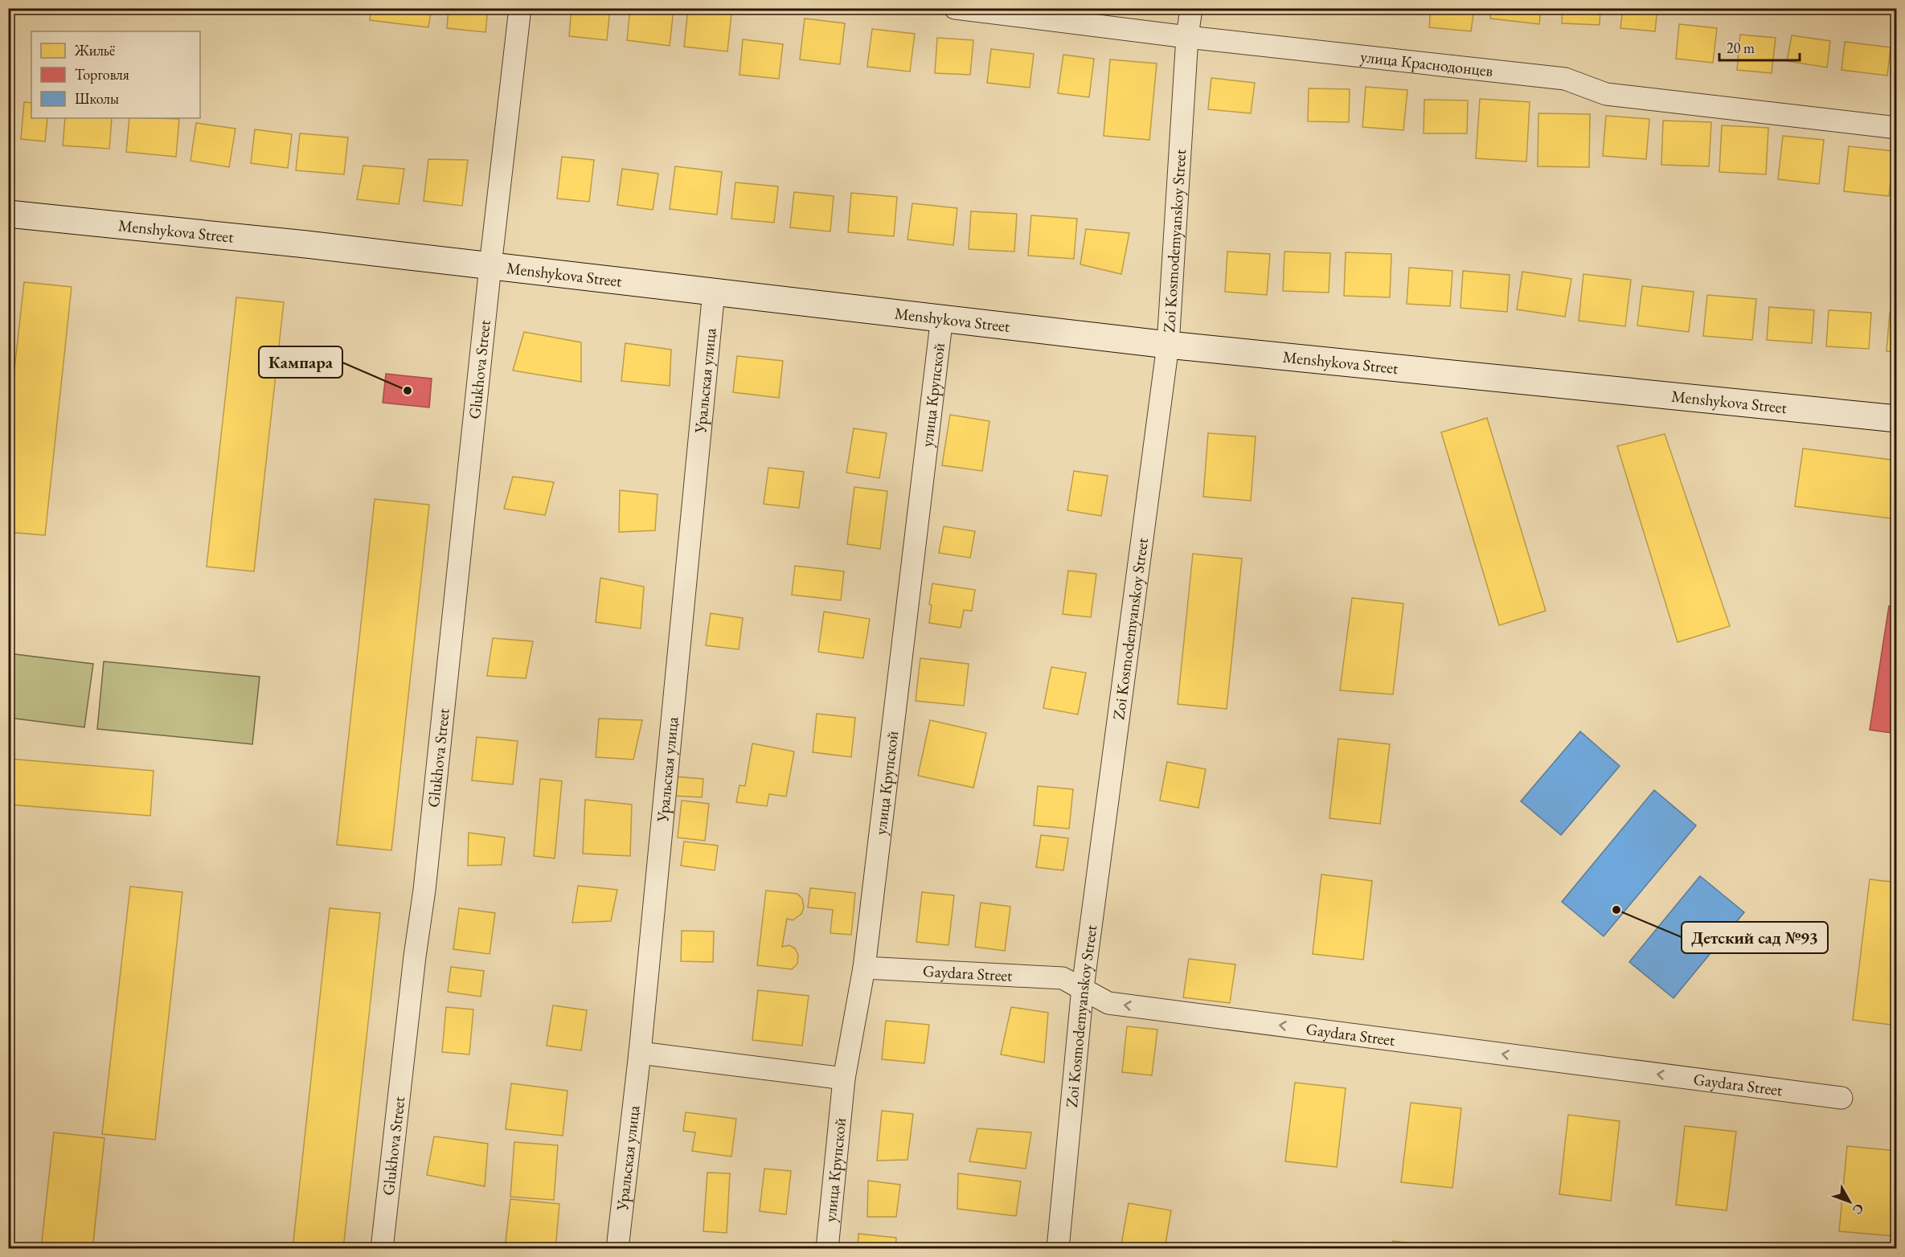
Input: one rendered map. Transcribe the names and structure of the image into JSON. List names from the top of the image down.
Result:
{
  "streets": {
    "street": [
      "улица Краснодонцев",
      "Menshykova Street",
      "Zoi Kosmodemyanskoy Street",
      "Glukhova Street",
      "Уральская улица",
      "улица Крупской",
      "Gaydara Street"
    ]
  },
  "crossings": [
    ["улица Краснодонцев", "Zoi Kosmodemyanskoy Street"],
    ["Menshykova Street", "Zoi Kosmodemyanskoy Street"],
    ["Menshykova Street", "Glukhova Street"],
    ["Menshykova Street", "Уральская улица"],
    ["Menshykova Street", "улица Крупской"],
    ["Zoi Kosmodemyanskoy Street", "Gaydara Street"],
    ["улица Крупской", "Gaydara Street"]
  ],
  "one_way": ["Gaydara Street"],
  "places": ["Кампара", "Детский сад №93"],
  "legend": ["Жильё", "Торговля", "Школы"],
  "scale_bar": "20 m",
  "north": "bottom right"
}
